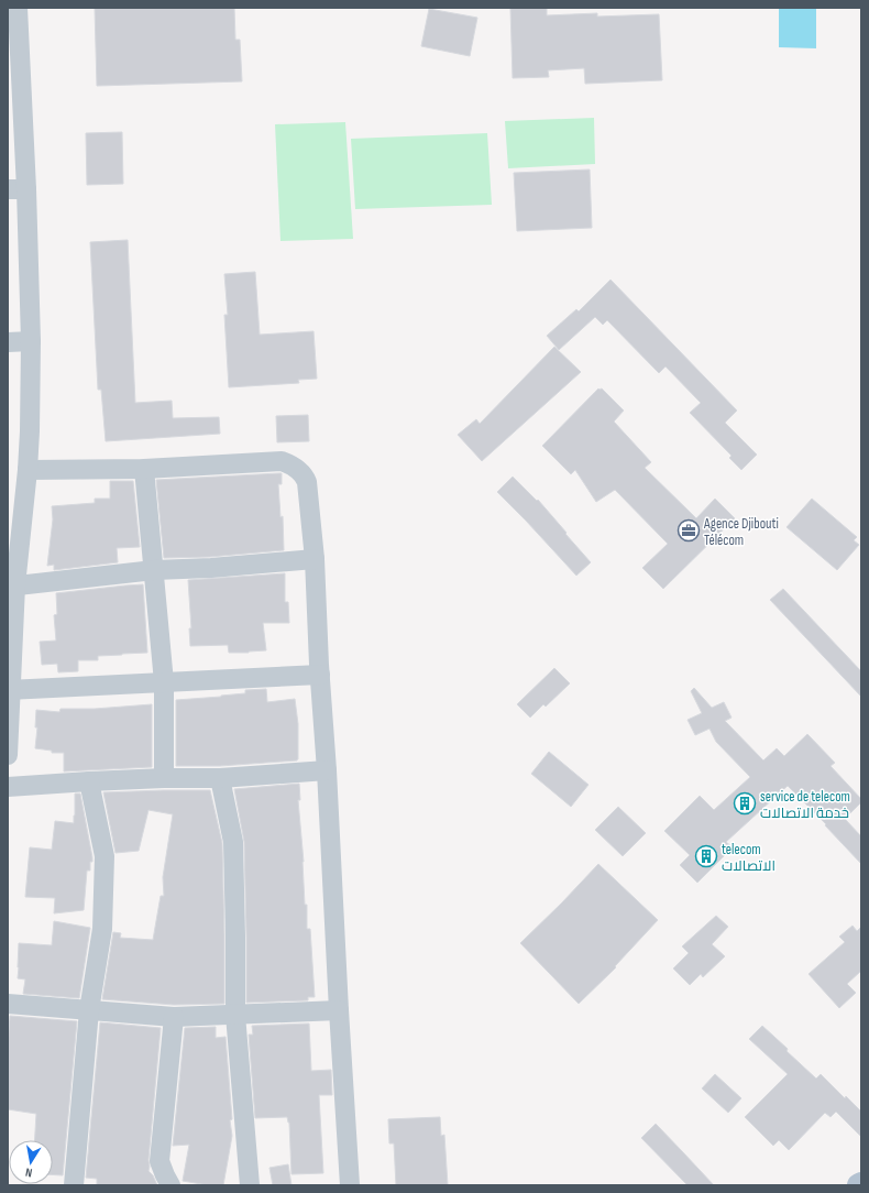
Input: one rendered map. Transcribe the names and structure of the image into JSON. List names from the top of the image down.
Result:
{
  "places": {
    "office": ["Agence Djibouti Télécom"],
    "building": ["service de telecom خدمة الاتصالات", "telecom الاتصالات"]
  },
  "north": "bottom"
}
